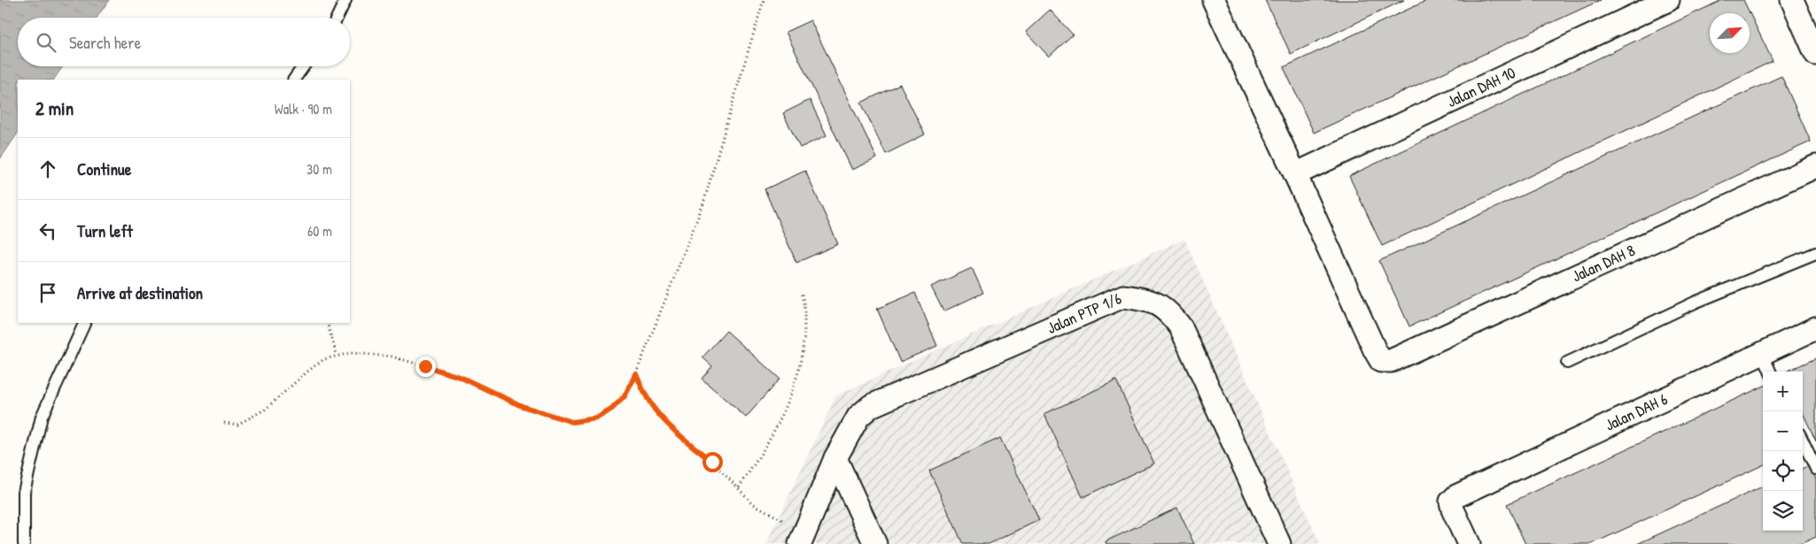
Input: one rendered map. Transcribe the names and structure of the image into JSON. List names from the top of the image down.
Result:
{
  "streets": {
    "street": [
      "Jalan DAH 10",
      "Jalan DAH 8",
      "Jalan PTP 1/6",
      "Jalan DAH 6"
    ]
  },
  "crossings": [
    ["Jalan DAH 10", "Jalan DAH 8"]
  ],
  "north": "top right",
  "page": {
    "search": "Search here",
    "heading": ["2 min", "Walk · 90 m"],
    "list": [
      ["Continue", "30 m"],
      ["Turn left", "60 m"],
      "Arrive at destination"
    ],
    "map_buttons": ["+", "−"]
  }
}
